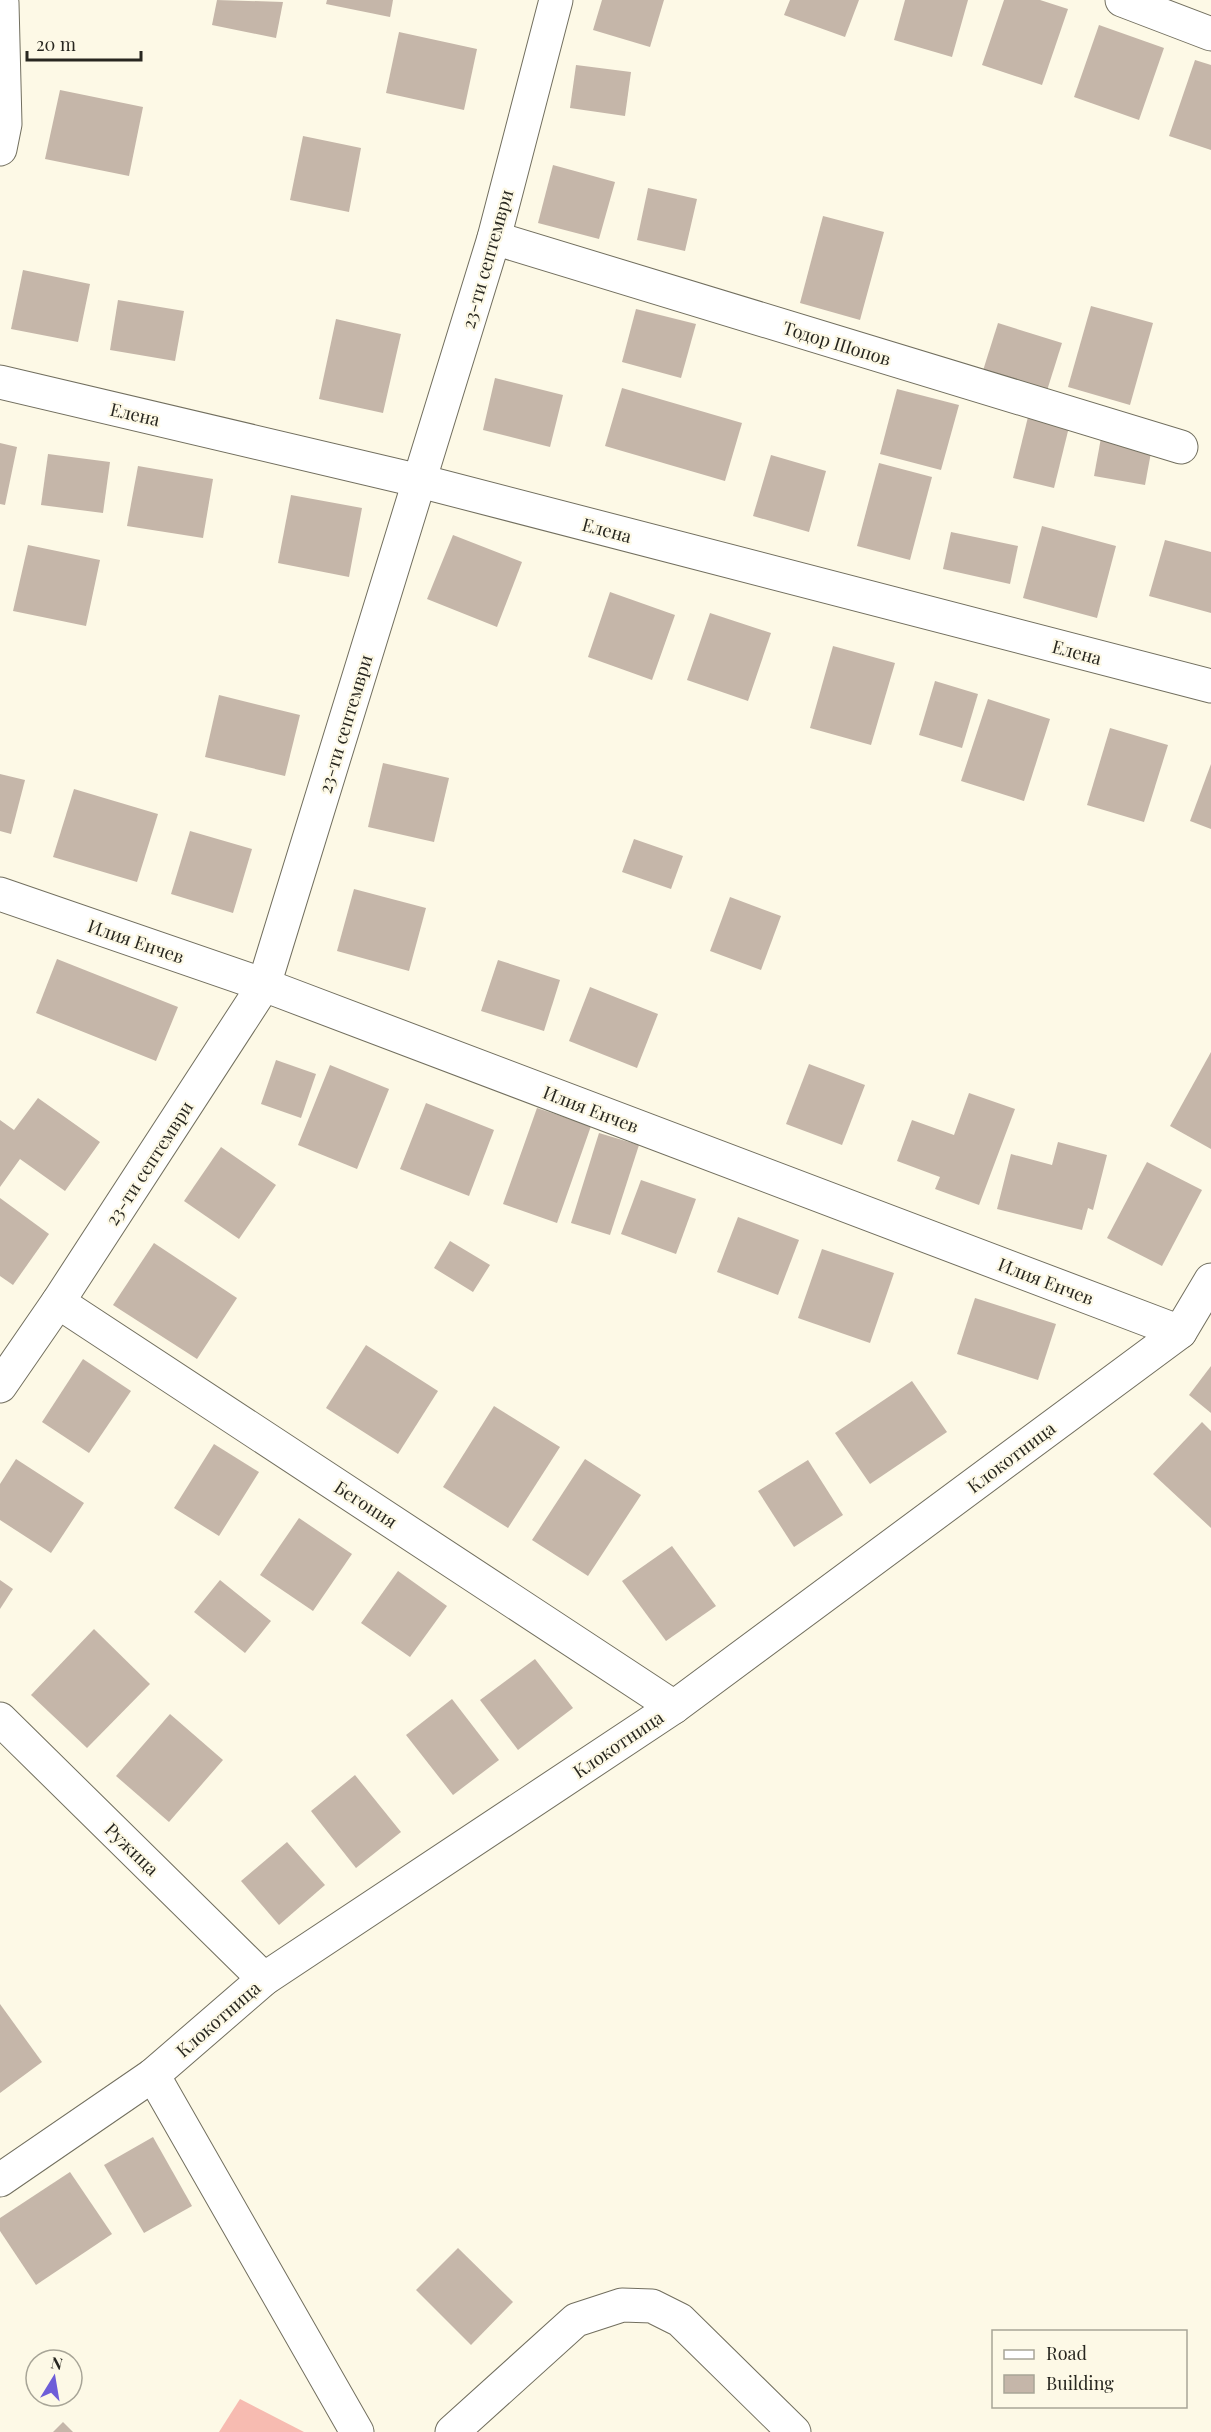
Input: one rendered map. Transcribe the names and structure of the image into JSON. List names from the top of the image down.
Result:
{
  "streets": {
    "street": [
      "23-ти септември",
      "Тодор Шопов",
      "Елена",
      "Илия Енчев",
      "Клокотница",
      "Бегония",
      "Ружица"
    ]
  },
  "crossings": [
    ["23-ти септември", "Тодор Шопов"],
    ["23-ти септември", "Елена"],
    ["23-ти септември", "Илия Енчев"],
    ["23-ти септември", "Бегония"],
    ["Илия Енчев", "Клокотница"],
    ["Клокотница", "Бегония"],
    ["Клокотница", "Ружица"]
  ],
  "legend": ["Road", "Building"],
  "scale_bar": "20 m",
  "north": "top"
}
